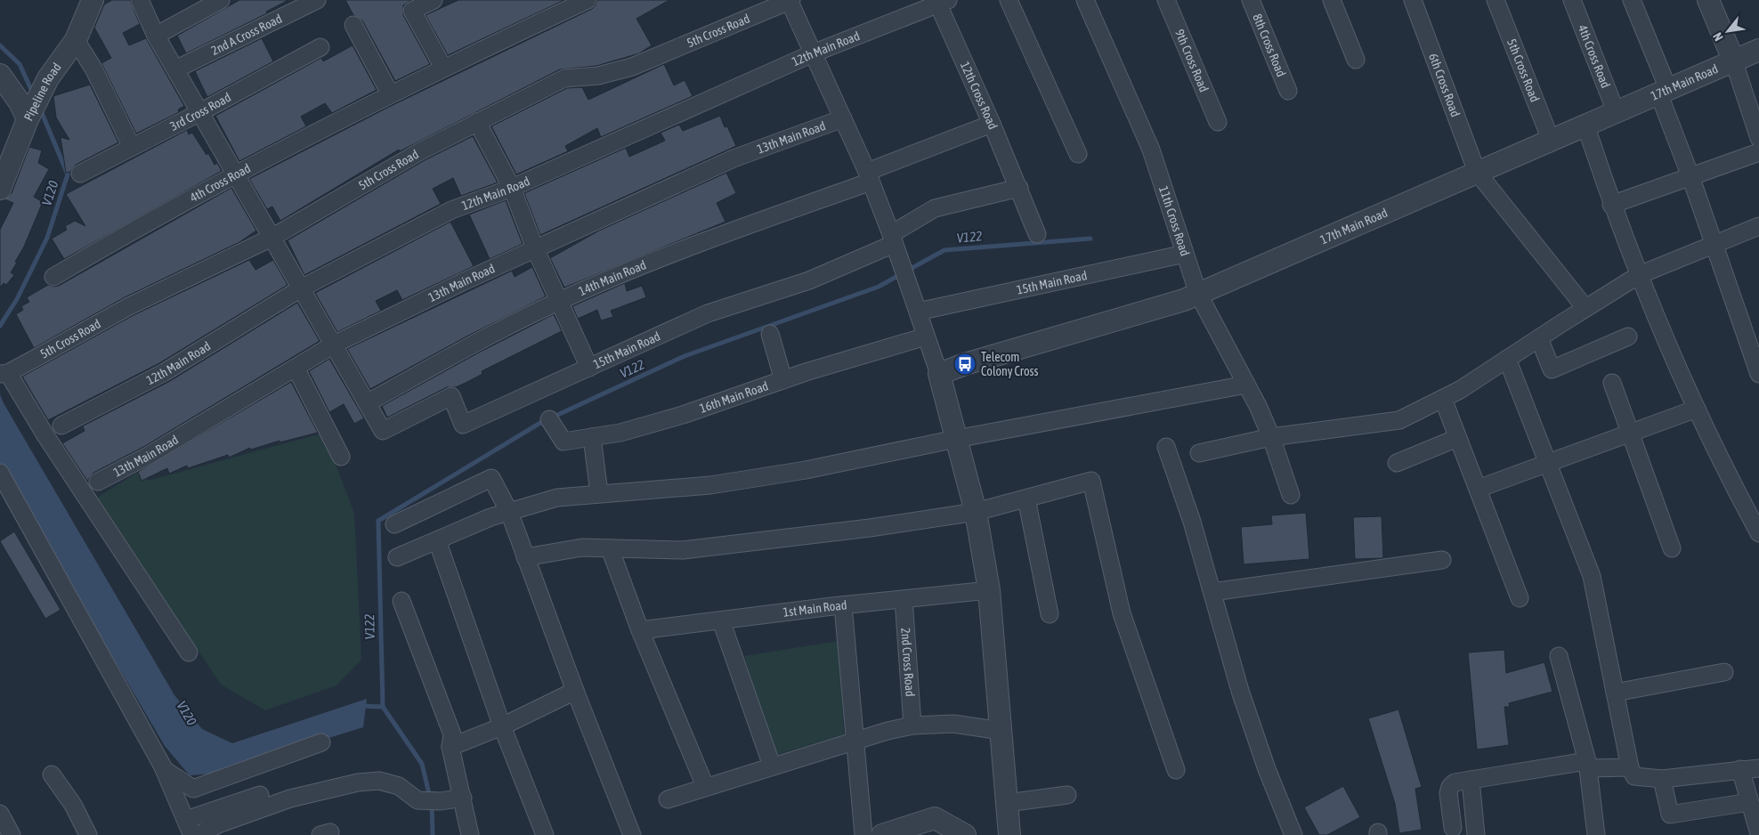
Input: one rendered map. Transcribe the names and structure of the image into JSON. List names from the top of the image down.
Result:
{
  "streets": {
    "street": [
      "5th Cross Road",
      "2nd A Cross Road",
      "8th Cross Road",
      "12th Main Road",
      "4th Cross Road",
      "9th Cross Road",
      "17th Main Road",
      "6th Cross Road",
      "Pipeline Road",
      "12th Cross Road",
      "3rd Cross Road",
      "13th Main Road",
      "11th Cross Road",
      "14th Main Road",
      "15th Main Road",
      "16th Main Road",
      "1st Main Road",
      "2nd Cross Road"
    ]
  },
  "crossings": [
    ["5th Cross Road", "17th Main Road"],
    ["12th Main Road", "12th Cross Road"],
    ["4th Cross Road", "17th Main Road"],
    ["17th Main Road", "6th Cross Road"],
    ["17th Main Road", "11th Cross Road"],
    ["12th Cross Road", "14th Main Road"],
    ["12th Cross Road", "15th Main Road"],
    ["11th Cross Road", "15th Main Road"],
    ["14th Main Road", "15th Main Road"],
    ["1st Main Road", "2nd Cross Road"]
  ],
  "water": ["V120", "V122"],
  "places": {
    "bus stop": ["Telecom Colony Cross"]
  },
  "north": "bottom left"
}
